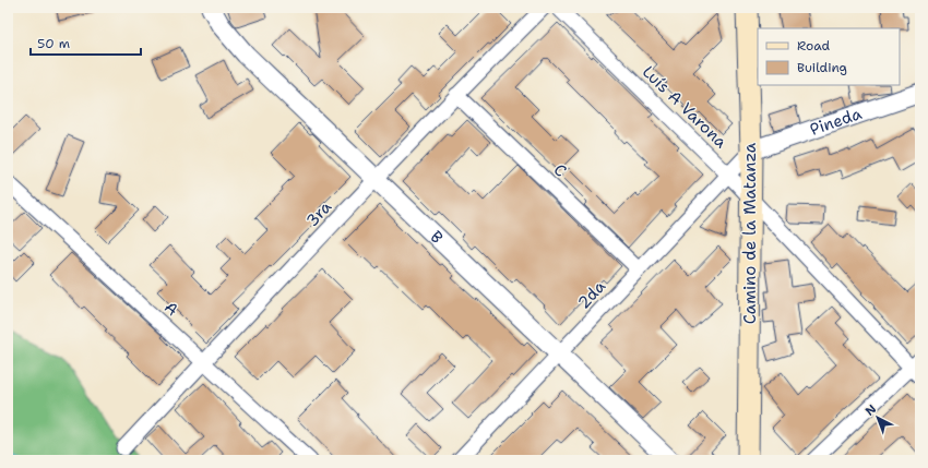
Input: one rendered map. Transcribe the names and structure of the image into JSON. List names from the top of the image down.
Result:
{
  "streets": {
    "main road": ["Camino de la Matanza"],
    "street": [
      "Luís A Varona",
      "Pineda",
      "C",
      "3ra",
      "B",
      "2da",
      "A"
    ]
  },
  "crossings": [
    ["Luís A Varona", "Camino de la Matanza"],
    ["Luís A Varona", "2da"],
    ["Pineda", "Camino de la Matanza"],
    ["Pineda", "2da"],
    ["C", "3ra"],
    ["C", "2da"],
    ["3ra", "B"],
    ["3ra", "A"],
    ["Camino de la Matanza", "2da"],
    ["B", "2da"]
  ],
  "legend": ["Road", "Building"],
  "scale_bar": "50 m",
  "north": "top left"
}
